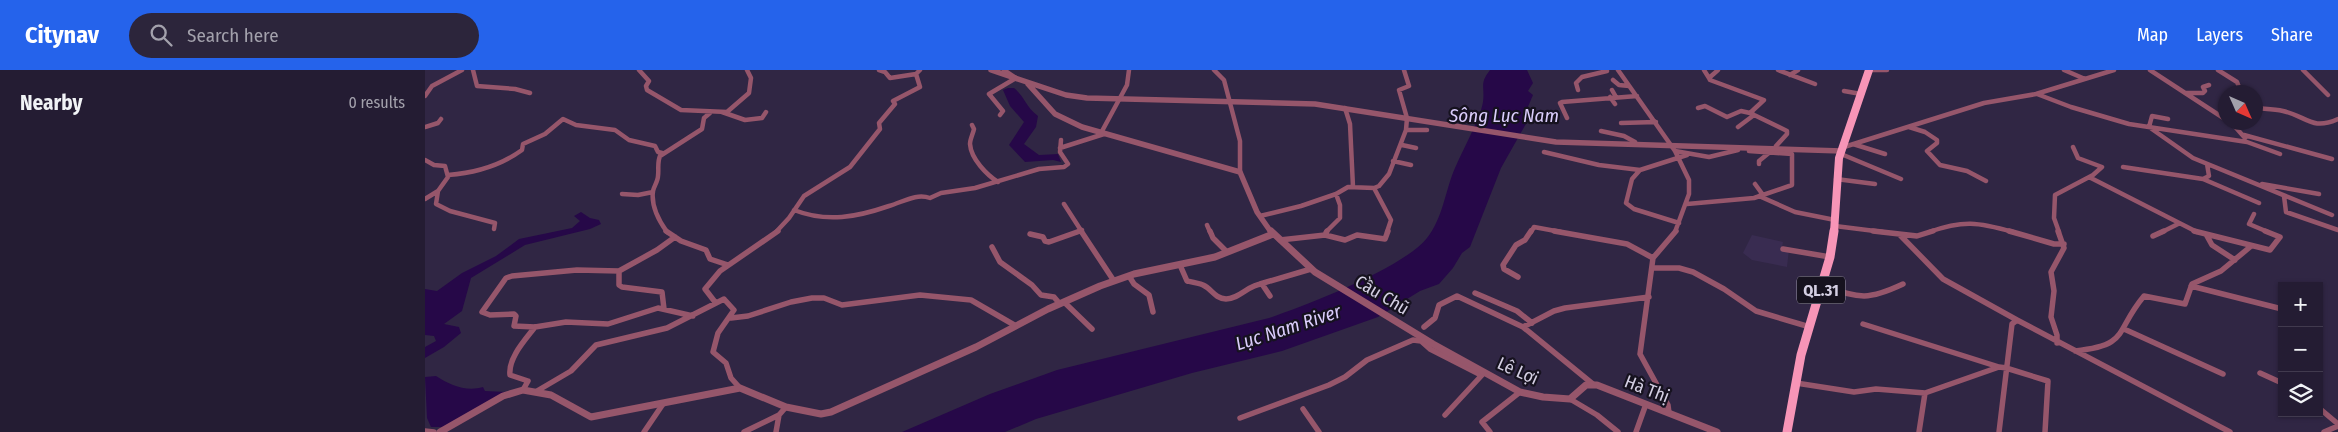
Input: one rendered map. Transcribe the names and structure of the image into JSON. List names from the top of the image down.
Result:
{
  "streets": {
    "highway": ["QL.31"],
    "street": ["Cầu Chũ", "Lê Lợi", "Hà Thị"]
  },
  "crossings": [
    ["Cầu Chũ", "Lê Lợi"]
  ],
  "water": ["Sông Lục Nam", "Lục Nam River"],
  "north": "bottom right",
  "page": {
    "header": "Citynav",
    "search": "Search here",
    "nav": ["Map", "Layers", "Share"],
    "heading": ["Nearby", "0 results"],
    "map_buttons": ["+", "−"]
  }
}
